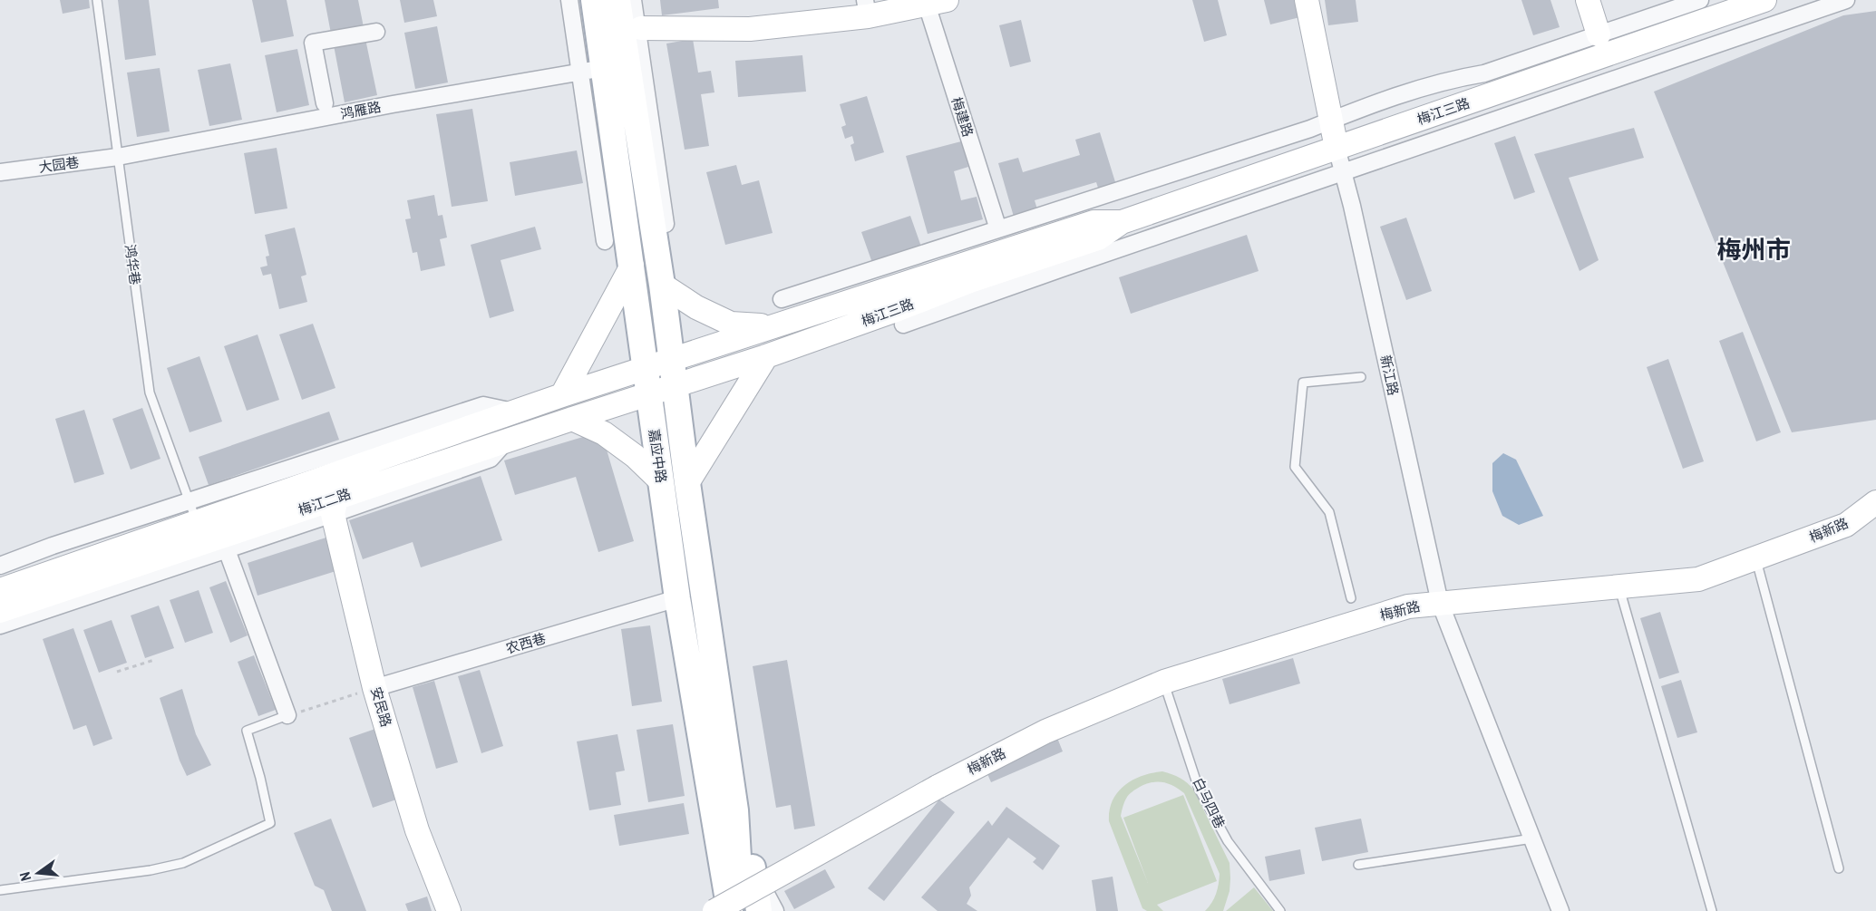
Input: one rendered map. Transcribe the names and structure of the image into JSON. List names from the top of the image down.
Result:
{
  "streets": {
    "main road": [
      "梅江三路",
      "嘉应中路",
      "梅江二路",
      "梅新路",
      "安民路"
    ],
    "street": [
      "鸿雁路",
      "梅建路",
      "大园巷",
      "新江路",
      "农西巷"
    ],
    "lane": ["鸿华巷", "白马四巷"]
  },
  "crossings": [
    ["鸿雁路", "大园巷"],
    ["鸿雁路", "鸿华巷"],
    ["鸿雁路", "嘉应中路"],
    ["梅江三路", "新江路"],
    ["梅江三路", "嘉应中路"],
    ["梅江三路", "梅江二路"],
    ["大园巷", "鸿华巷"],
    ["鸿华巷", "梅江二路"],
    ["新江路", "梅新路"],
    ["嘉应中路", "梅江二路"],
    ["嘉应中路", "农西巷"],
    ["梅江二路", "安民路"],
    ["梅新路", "白马四巷"],
    ["农西巷", "安民路"]
  ],
  "districts": ["梅州市"],
  "north": "left"
}
